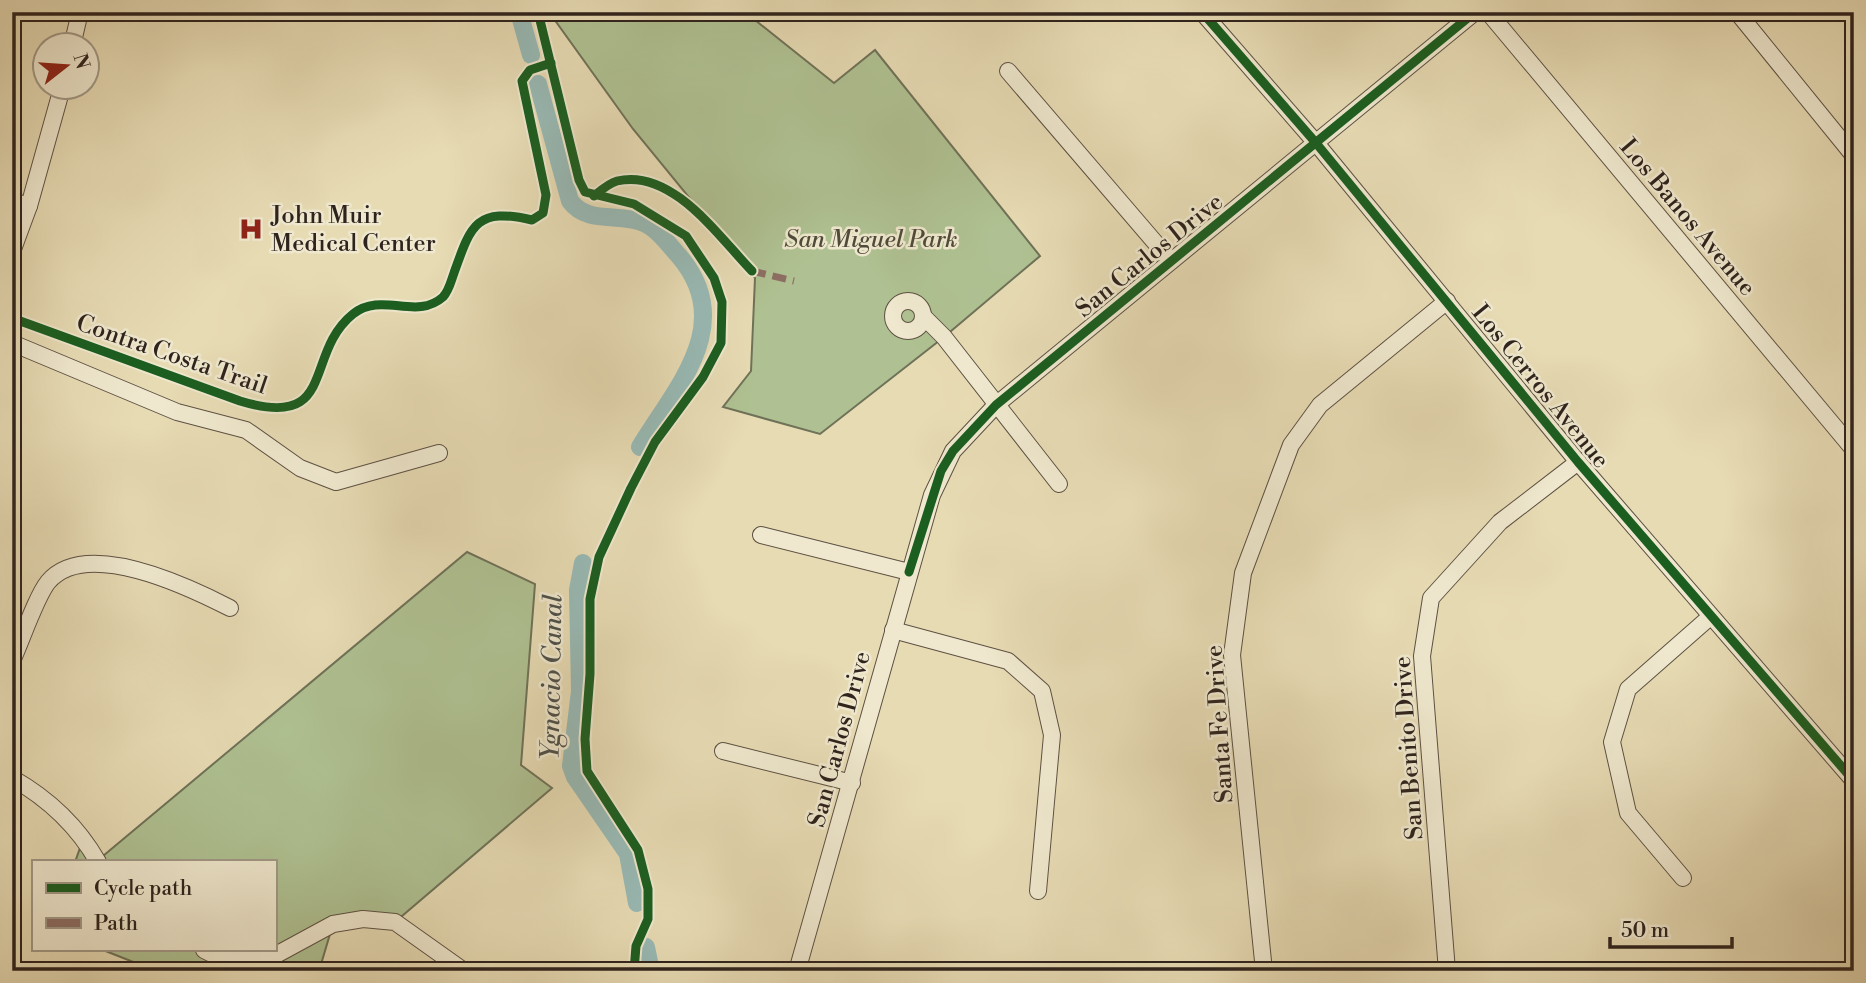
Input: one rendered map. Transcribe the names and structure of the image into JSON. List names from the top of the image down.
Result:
{
  "streets": {
    "street": [
      "Los Banos Avenue",
      "San Carlos Drive",
      "Los Cerros Avenue",
      "Santa Fe Drive",
      "San Benito Drive"
    ],
    "cycle path": ["Contra Costa Trail"]
  },
  "crossings": [
    ["San Carlos Drive", "Los Cerros Avenue"],
    ["Los Cerros Avenue", "Santa Fe Drive"],
    ["Los Cerros Avenue", "San Benito Drive"]
  ],
  "water": ["Ygnacio Canal"],
  "parks": ["San Miguel Park"],
  "places": {
    "hospital": ["John Muir Medical Center"]
  },
  "legend": ["Cycle path", "Path"],
  "scale_bar": "50 m",
  "north": "right"
}
